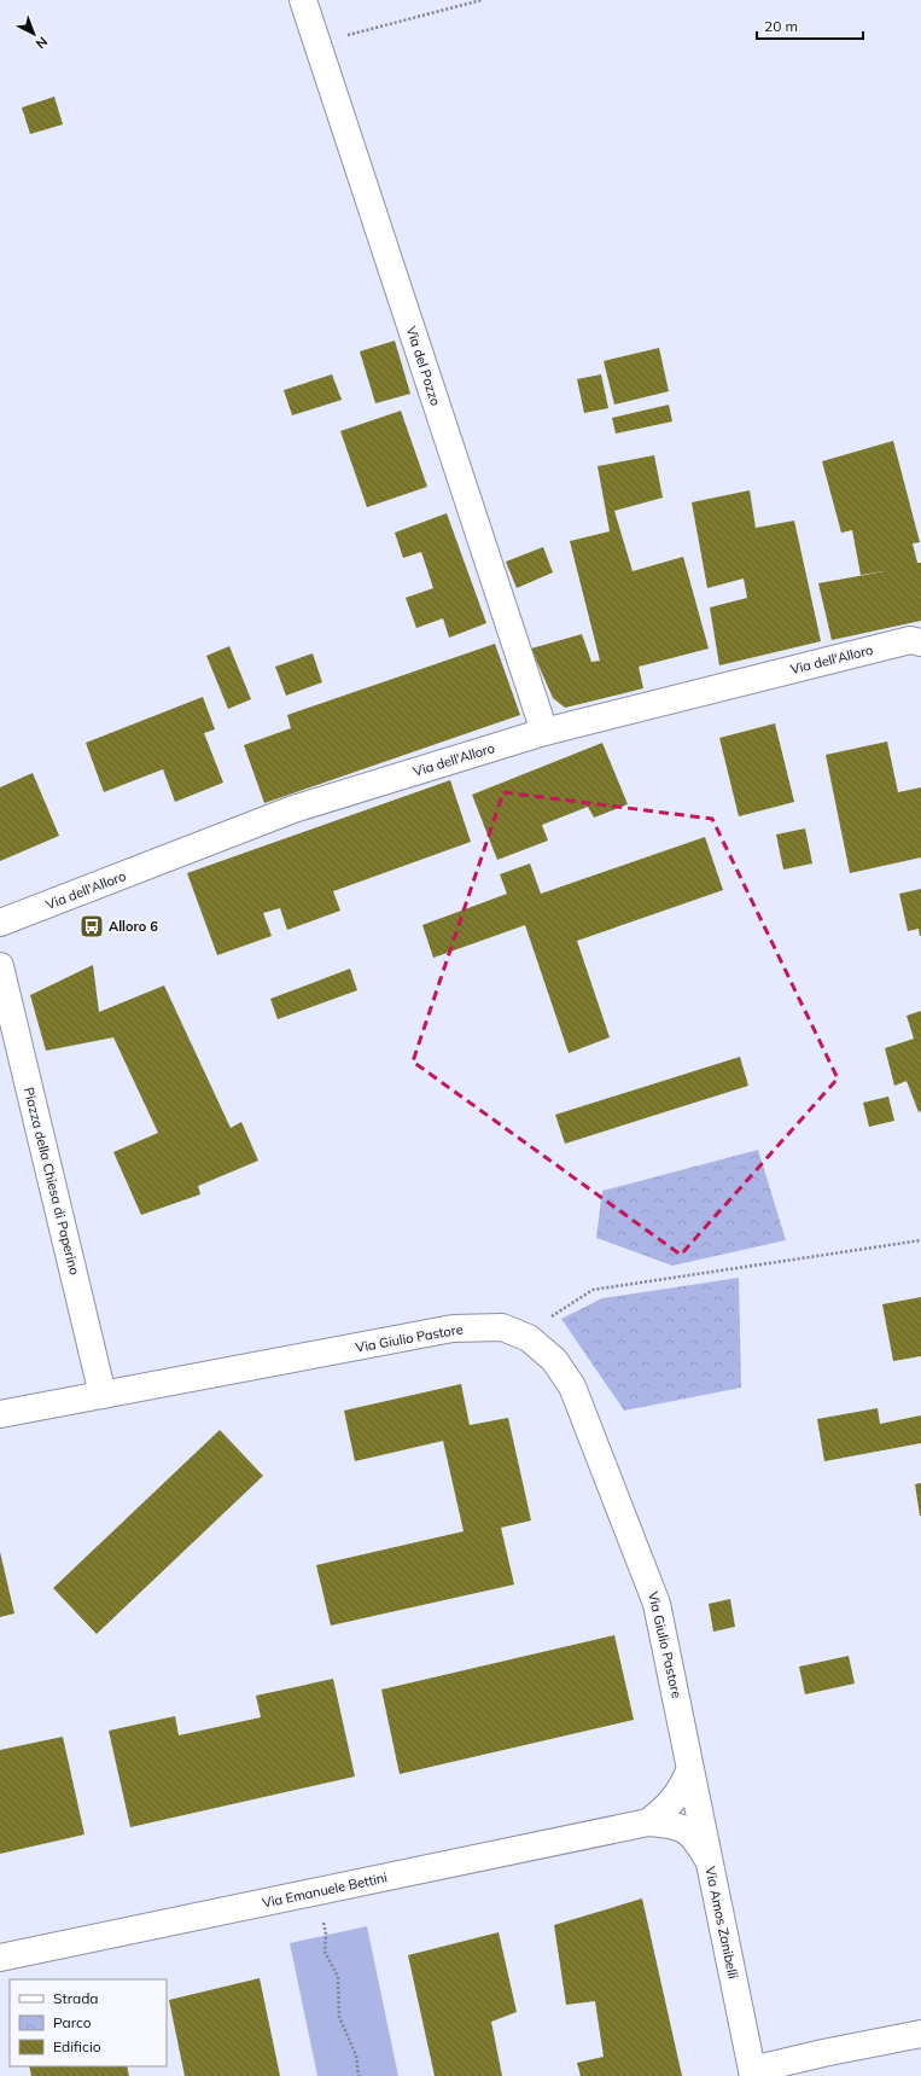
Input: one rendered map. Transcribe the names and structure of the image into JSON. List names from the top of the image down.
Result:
{
  "streets": {
    "street": [
      "Via del Pozzo",
      "Via dell'Alloro",
      "Piazza della Chiesa di Paperino",
      "Via Giulio Pastore",
      "Via Emanuele Bettini",
      "Via Amos Zanibelli"
    ]
  },
  "crossings": [
    ["Via del Pozzo", "Via dell'Alloro"],
    ["Piazza della Chiesa di Paperino", "Via Giulio Pastore"],
    ["Via Giulio Pastore", "Via Emanuele Bettini"],
    ["Via Giulio Pastore", "Via Amos Zanibelli"],
    ["Via Emanuele Bettini", "Via Amos Zanibelli"]
  ],
  "places": {
    "bus stop": ["Alloro 6"]
  },
  "legend": ["Strada", "Parco", "Edificio"],
  "scale_bar": "20 m",
  "north": "bottom right"
}
